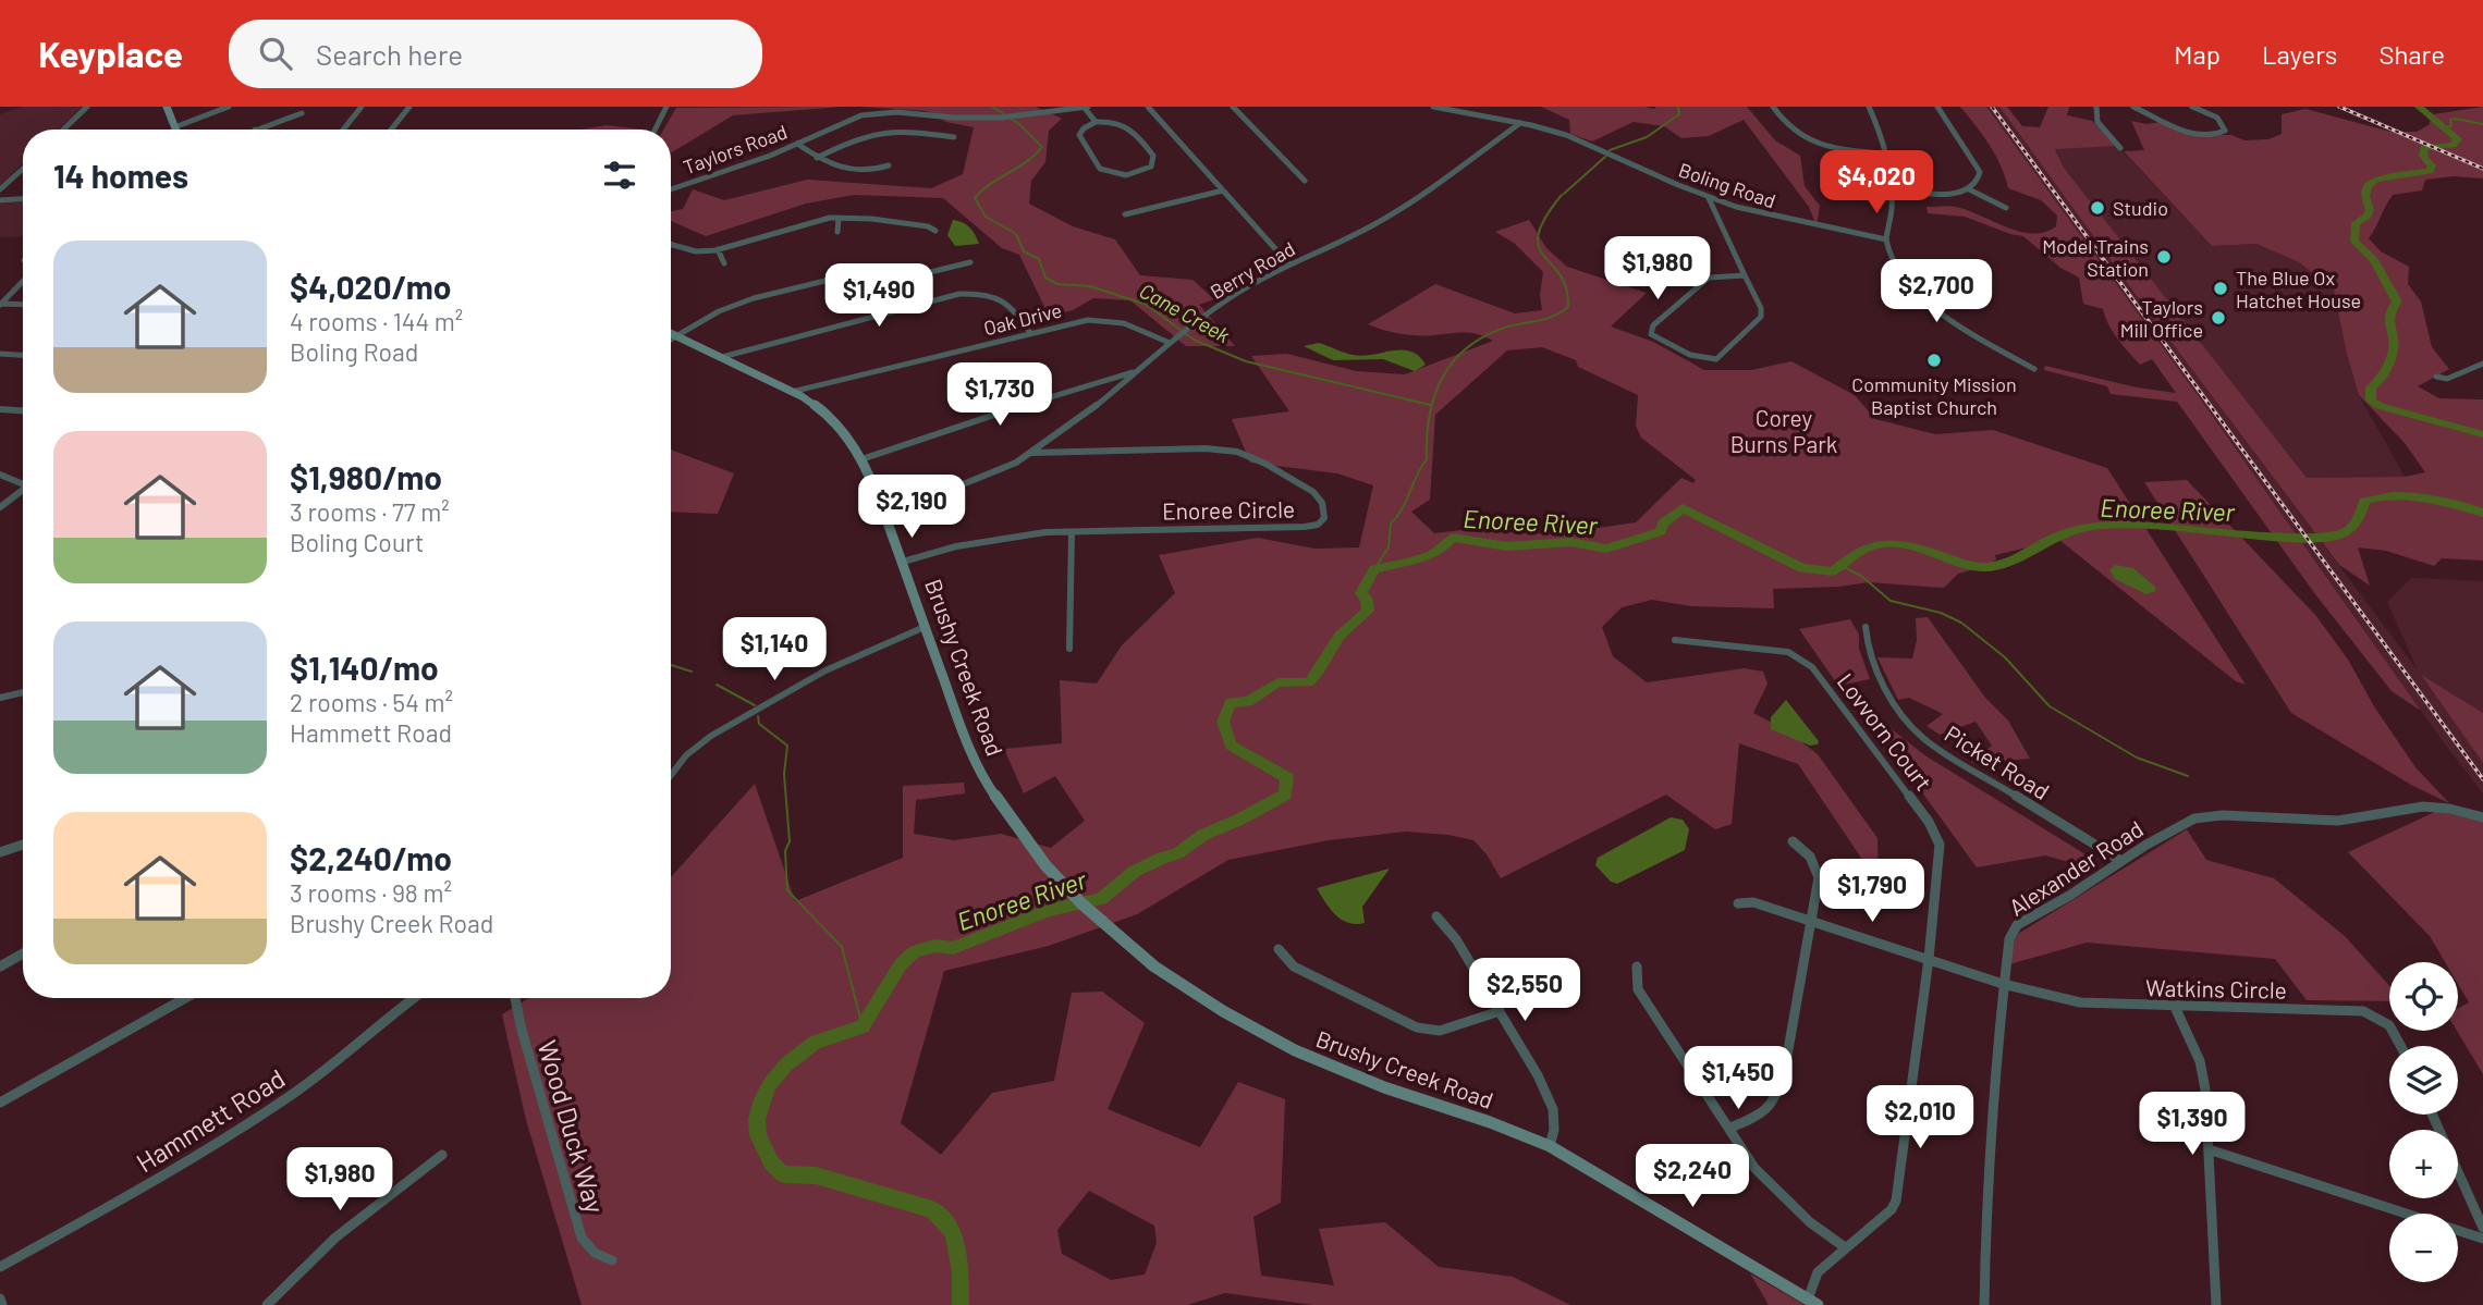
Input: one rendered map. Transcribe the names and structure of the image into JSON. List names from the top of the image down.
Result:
{
  "streets": {
    "main road": ["Brushy Creek Road"],
    "street": [
      "Taylors Road",
      "Boling Road",
      "Berry Road",
      "Oak Drive",
      "Enoree Circle",
      "Lovvorn Court",
      "Picket Road",
      "Alexander Road",
      "Watkins Circle",
      "Hammett Road",
      "Wood Duck Way"
    ]
  },
  "crossings": [
    ["Boling Road", "Berry Road"],
    ["Berry Road", "Oak Drive"],
    ["Berry Road", "Enoree Circle"],
    ["Berry Road", "Brushy Creek Road"],
    ["Oak Drive", "Brushy Creek Road"],
    ["Enoree Circle", "Brushy Creek Road"],
    ["Brushy Creek Road", "Lovvorn Court"],
    ["Lovvorn Court", "Watkins Circle"],
    ["Picket Road", "Alexander Road"],
    ["Alexander Road", "Watkins Circle"]
  ],
  "water": ["Cane Creek", "Enoree River"],
  "parks": ["Corey Burns Park"],
  "places": [
    "Studio",
    "Model Trains Station",
    "The Blue Ox Hatchet House",
    "Taylors Mill Office",
    "Community Mission Baptist Church"
  ],
  "page": {
    "header": "Keyplace",
    "search": "Search here",
    "nav": ["Map", "Layers", "Share"],
    "heading": "14 homes",
    "price": [
      "$4,020",
      "$1,980",
      "$2,700",
      "$1,490",
      "$1,730",
      "$2,190",
      "$1,140",
      "$1,790",
      "$2,550",
      "$1,450",
      "$2,010",
      "$1,390",
      "$2,240",
      "$1,980"
    ],
    "list": [
      {
        "name": "$4,020/mo",
        "note": "4 rooms · 144 m² · Boling Road"
      },
      {
        "name": "$1,980/mo",
        "note": "3 rooms · 77 m² · Boling Court"
      },
      {
        "name": "$1,140/mo",
        "note": "2 rooms · 54 m² · Hammett Road"
      },
      {
        "name": "$2,240/mo",
        "note": "3 rooms · 98 m² · Brushy Creek Road"
      }
    ],
    "map_buttons": ["+", "−"]
  }
}
